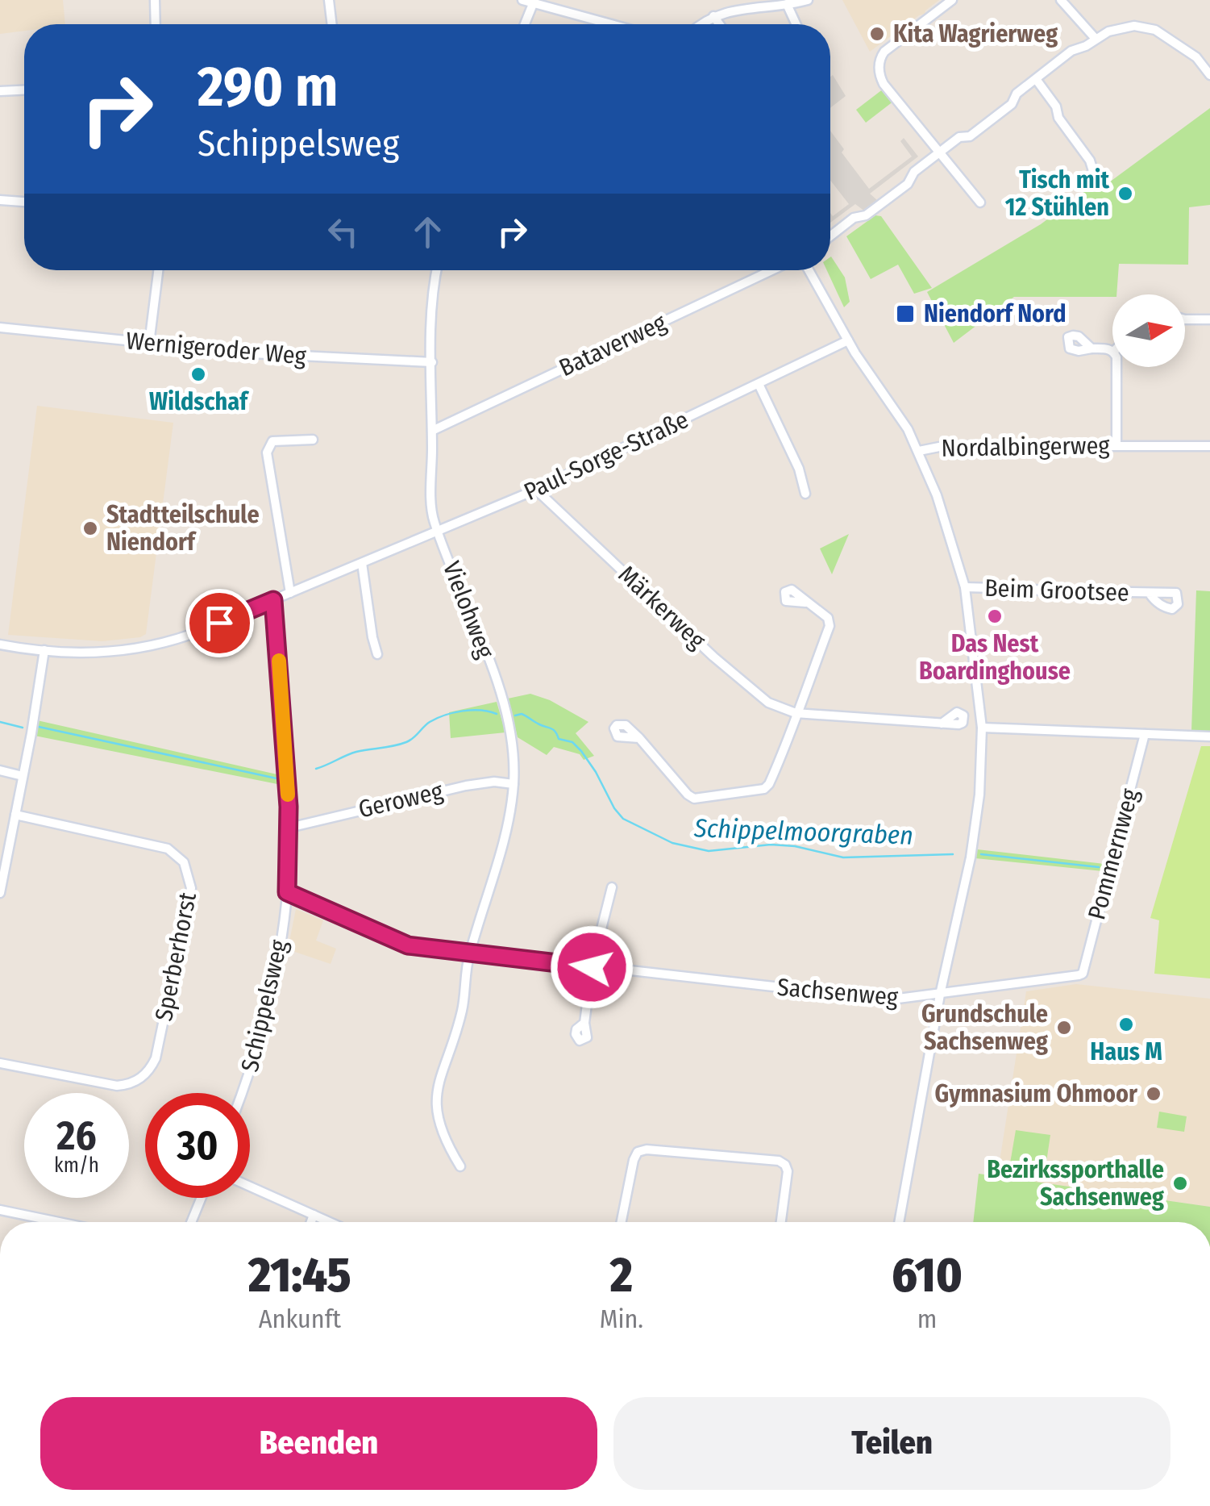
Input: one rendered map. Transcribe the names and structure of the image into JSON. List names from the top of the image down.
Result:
{
  "streets": {
    "street": [
      "Bataverweg",
      "Wernigeroder Weg",
      "Nordalbingerweg",
      "Paul-Sorge-Straße",
      "Beim Grootsee",
      "Märkerweg",
      "Vielohweg",
      "Geroweg",
      "Pommernweg",
      "Sperberhorst",
      "Sachsenweg",
      "Schippelsweg"
    ]
  },
  "crossings": [
    ["Bataverweg", "Vielohweg"],
    ["Wernigeroder Weg", "Vielohweg"],
    ["Nordalbingerweg", "Paul-Sorge-Straße"],
    ["Paul-Sorge-Straße", "Märkerweg"],
    ["Paul-Sorge-Straße", "Vielohweg"],
    ["Paul-Sorge-Straße", "Schippelsweg"],
    ["Vielohweg", "Geroweg"],
    ["Vielohweg", "Sachsenweg"],
    ["Geroweg", "Schippelsweg"],
    ["Pommernweg", "Sachsenweg"],
    ["Sachsenweg", "Schippelsweg"]
  ],
  "water": ["Schippelmoorgraben"],
  "places": {
    "other": [
      "Kita Wagrierweg",
      "Tisch mit 12 Stühlen",
      "Wildschaf",
      "Stadtteilschule Niendorf",
      "Das Nest Boardinghouse",
      "Haus M",
      "Grundschule Sachsenweg",
      "Gymnasium Ohmoor",
      "Bezirkssporthalle Sachsenweg"
    ],
    "transit": ["Niendorf Nord"]
  },
  "north": "right",
  "page": {
    "turn": ["290 m", "Schippelsweg"],
    "speed": "26 km/h",
    "limit": "30",
    "eta": [
      "21:45",
      "Ankunft",
      "2",
      "Min.",
      "610",
      "m"
    ],
    "buttons": ["Beenden", "Teilen"]
  }
}
